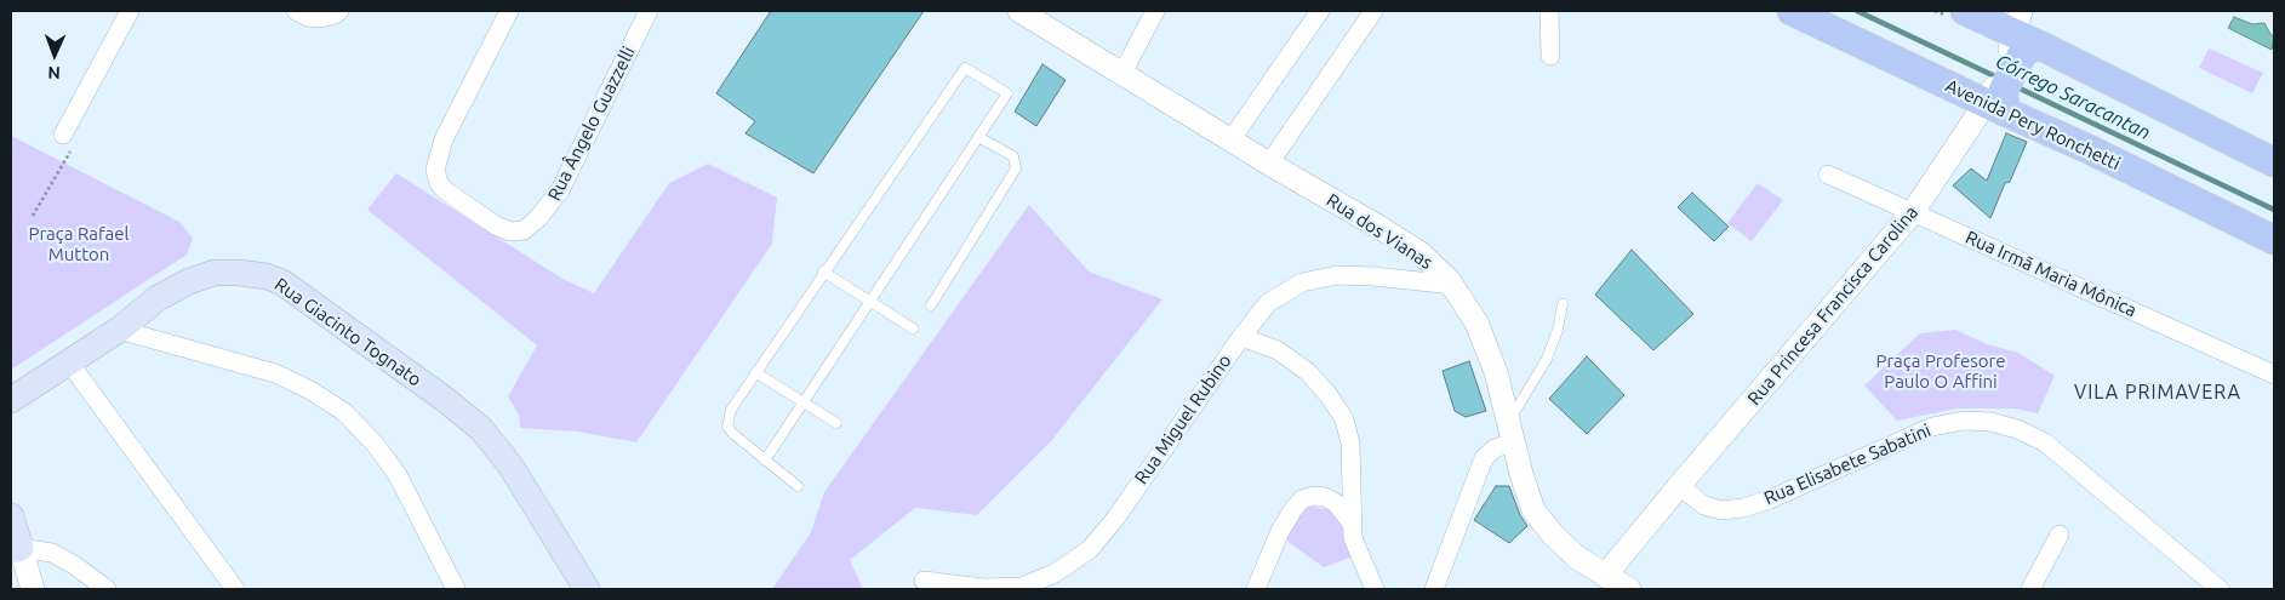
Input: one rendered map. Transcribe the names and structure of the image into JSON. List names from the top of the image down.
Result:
{
  "streets": {
    "main road": ["Avenida Pery Ronchetti", "Rua Giacinto Tognato"],
    "street": [
      "Rua Ângelo Guazzelli",
      "Rua dos Vianas",
      "Rua Irmã Maria Mônica",
      "Rua Princesa Francisca Carolina",
      "Rua Miguel Rubino",
      "Rua Elisabete Sabatini"
    ]
  },
  "crossings": [
    ["Avenida Pery Ronchetti", "Rua Princesa Francisca Carolina"],
    ["Rua dos Vianas", "Rua Princesa Francisca Carolina"],
    ["Rua dos Vianas", "Rua Miguel Rubino"],
    ["Rua Irmã Maria Mônica", "Rua Princesa Francisca Carolina"],
    ["Rua Princesa Francisca Carolina", "Rua Elisabete Sabatini"]
  ],
  "districts": ["VILA PRIMAVERA"],
  "water": ["Córrego Saracantan"],
  "parks": ["Praça Rafael Mutton", "Praça Profesore Paulo O Affini"],
  "north": "bottom"
}
